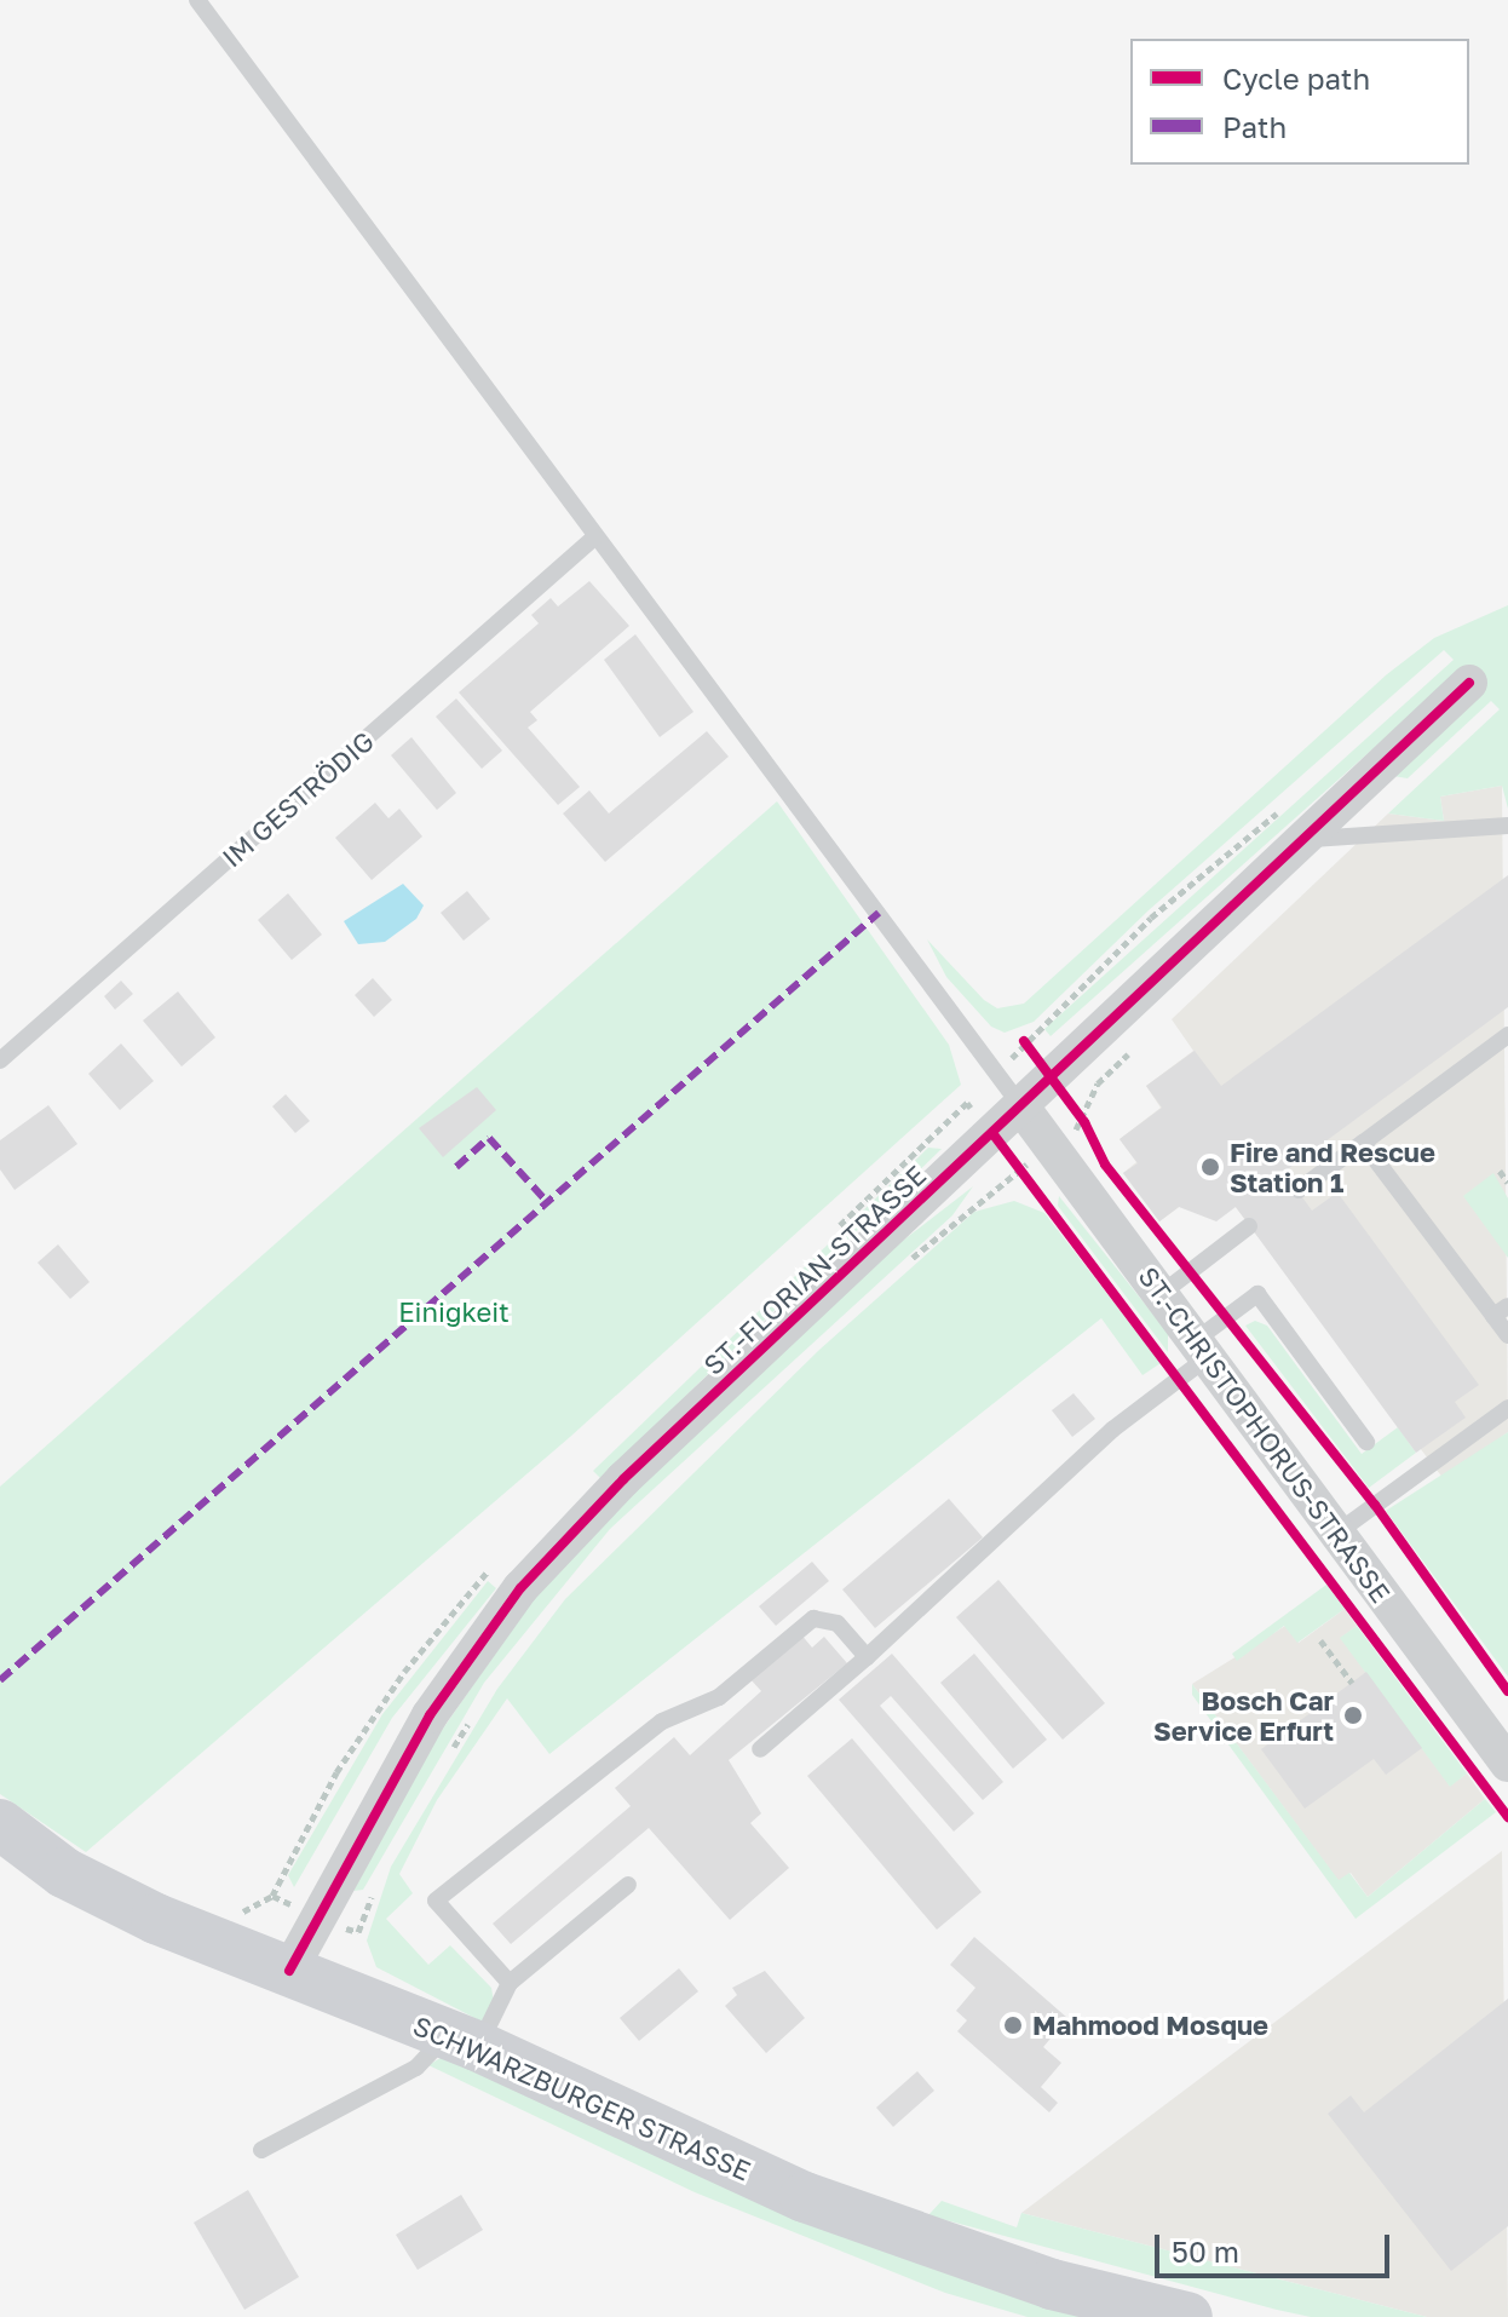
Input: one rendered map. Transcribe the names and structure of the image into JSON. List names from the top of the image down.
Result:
{
  "streets": {
    "street": ["ST.-FLORIAN-STRASSE", "ST.-CHRISTOPHORUS-STRASSE", "SCHWARZBURGER STRASSE"],
    "lane": ["IM GESTRÖDIG"]
  },
  "crossings": [
    ["ST.-FLORIAN-STRASSE", "ST.-CHRISTOPHORUS-STRASSE"],
    ["ST.-FLORIAN-STRASSE", "SCHWARZBURGER STRASSE"]
  ],
  "parks": ["Einigkeit"],
  "places": ["Fire and Rescue Station 1", "Bosch Car Service Erfurt", "Mahmood Mosque"],
  "legend": ["Cycle path", "Path"],
  "scale_bar": "50 m"
}
